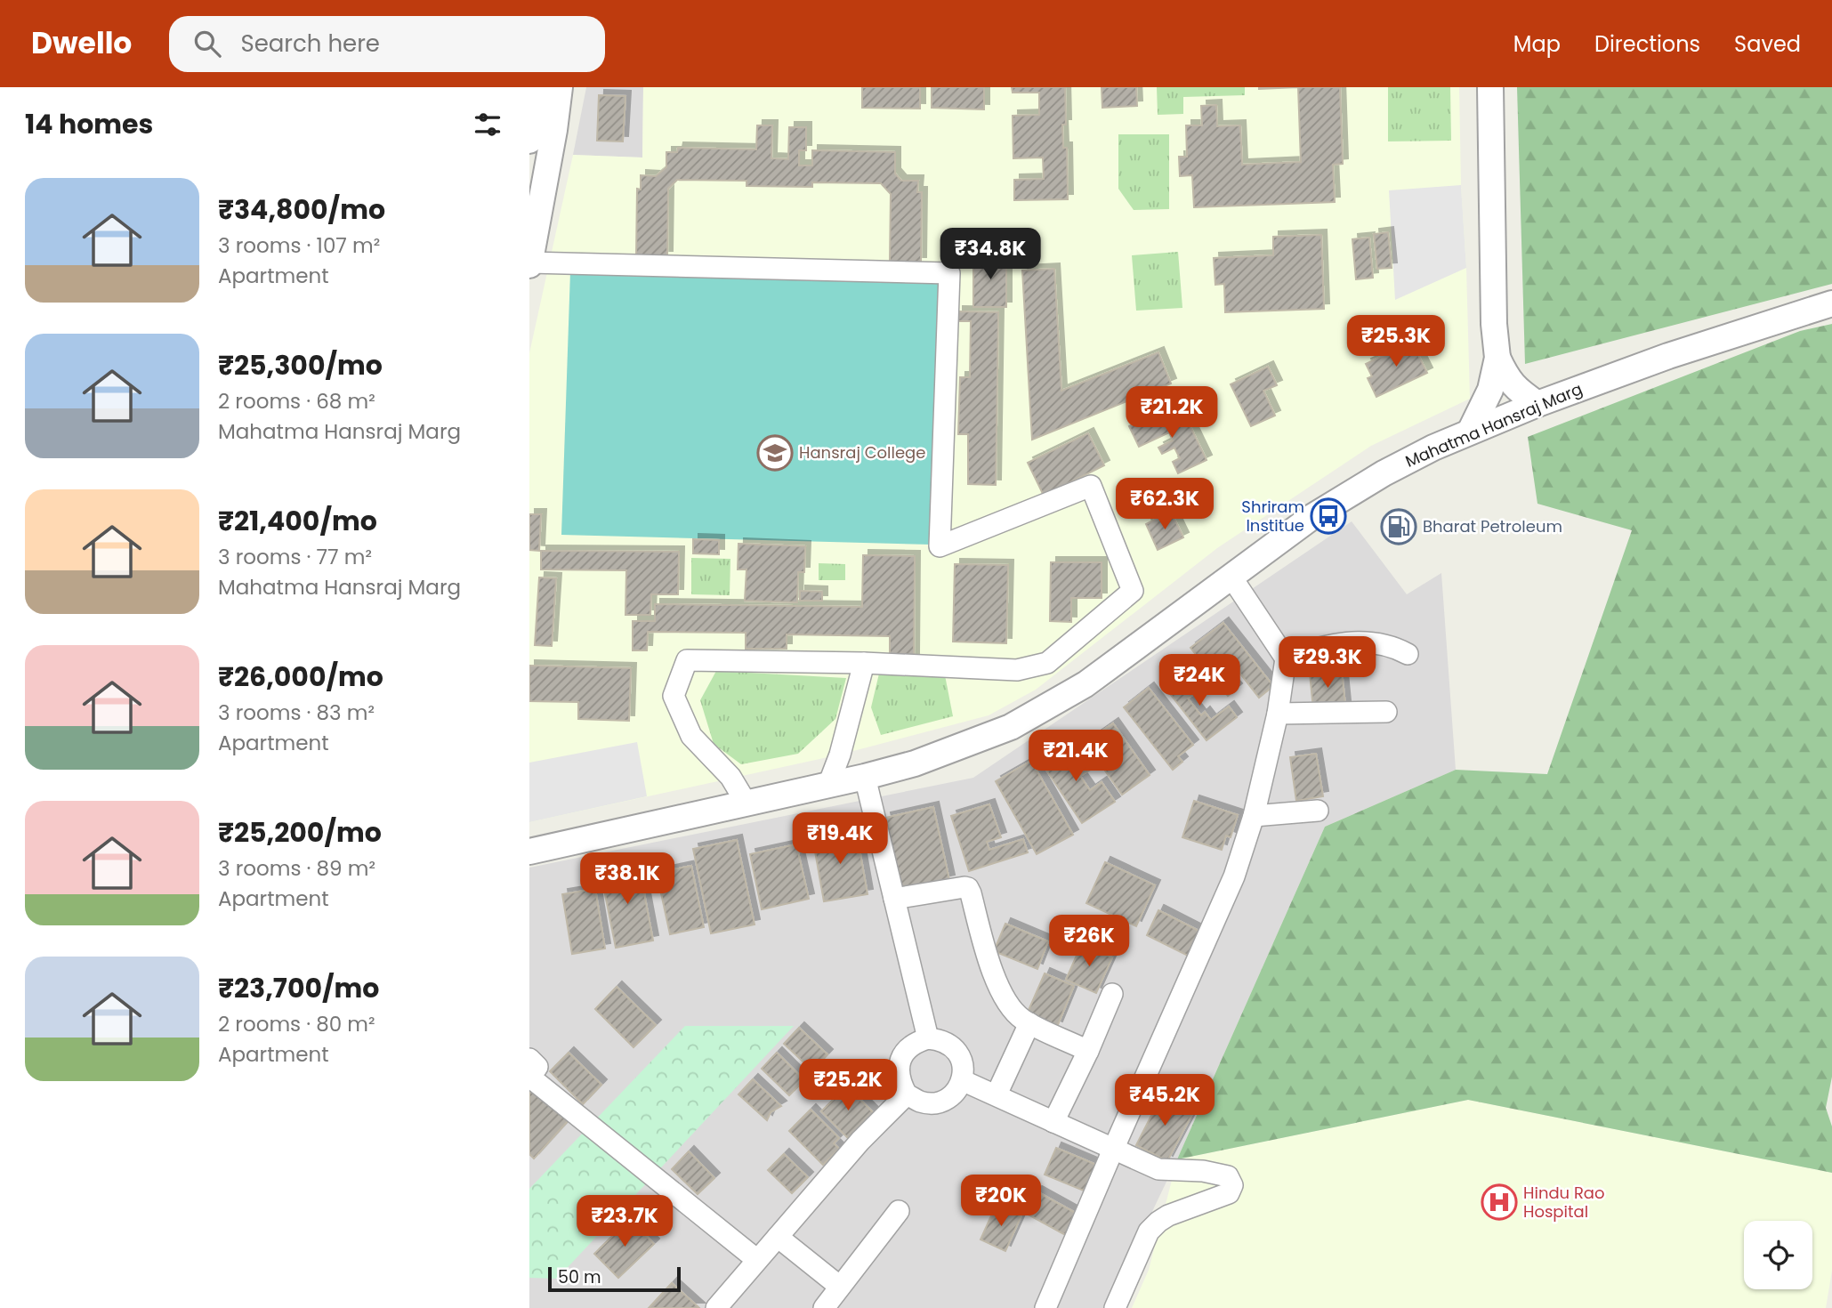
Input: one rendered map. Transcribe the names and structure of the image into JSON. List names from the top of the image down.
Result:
{
  "streets": {
    "street": ["Mahatma Hansraj Marg"]
  },
  "places": {
    "school or university": ["Hansraj College"],
    "bus stop": ["Shriram Institue"],
    "fuel station": ["Bharat Petroleum"],
    "hospital": ["Hindu Rao Hospital"]
  },
  "scale_bar": "50 m",
  "page": {
    "header": "Dwello",
    "search": "Search here",
    "nav": ["Map", "Directions", "Saved"],
    "heading": "14 homes",
    "list": [
      {
        "name": "₹34,800/mo",
        "note": "3 rooms · 107 m² · Apartment"
      },
      {
        "name": "₹25,300/mo",
        "note": "2 rooms · 68 m² · Mahatma Hansraj Marg"
      },
      {
        "name": "₹21,400/mo",
        "note": "3 rooms · 77 m² · Mahatma Hansraj Marg"
      },
      {
        "name": "₹26,000/mo",
        "note": "3 rooms · 83 m² · Apartment"
      },
      {
        "name": "₹25,200/mo",
        "note": "3 rooms · 89 m² · Apartment"
      },
      {
        "name": "₹23,700/mo",
        "note": "2 rooms · 80 m² · Apartment"
      }
    ],
    "price": [
      "₹34.8K",
      "₹25.3K",
      "₹21.2K",
      "₹62.3K",
      "₹29.3K",
      "₹24K",
      "₹21.4K",
      "₹19.4K",
      "₹38.1K",
      "₹26K",
      "₹25.2K",
      "₹45.2K",
      "₹20K",
      "₹23.7K"
    ],
    "scale": "50 m"
  }
}
